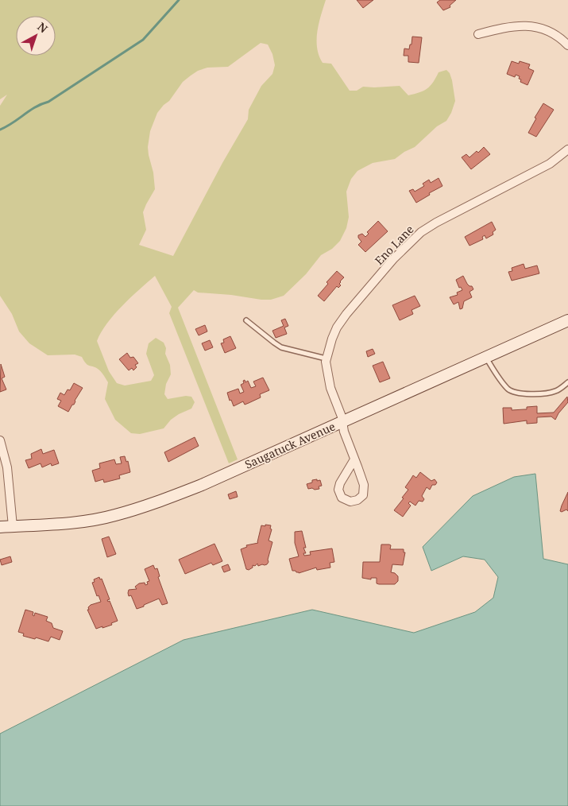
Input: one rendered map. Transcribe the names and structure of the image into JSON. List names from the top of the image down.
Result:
{
  "streets": {
    "main road": ["Saugatuck Avenue"],
    "street": ["Eno Lane"]
  },
  "crossings": [
    ["Eno Lane", "Saugatuck Avenue"]
  ],
  "north": "top right"
}
